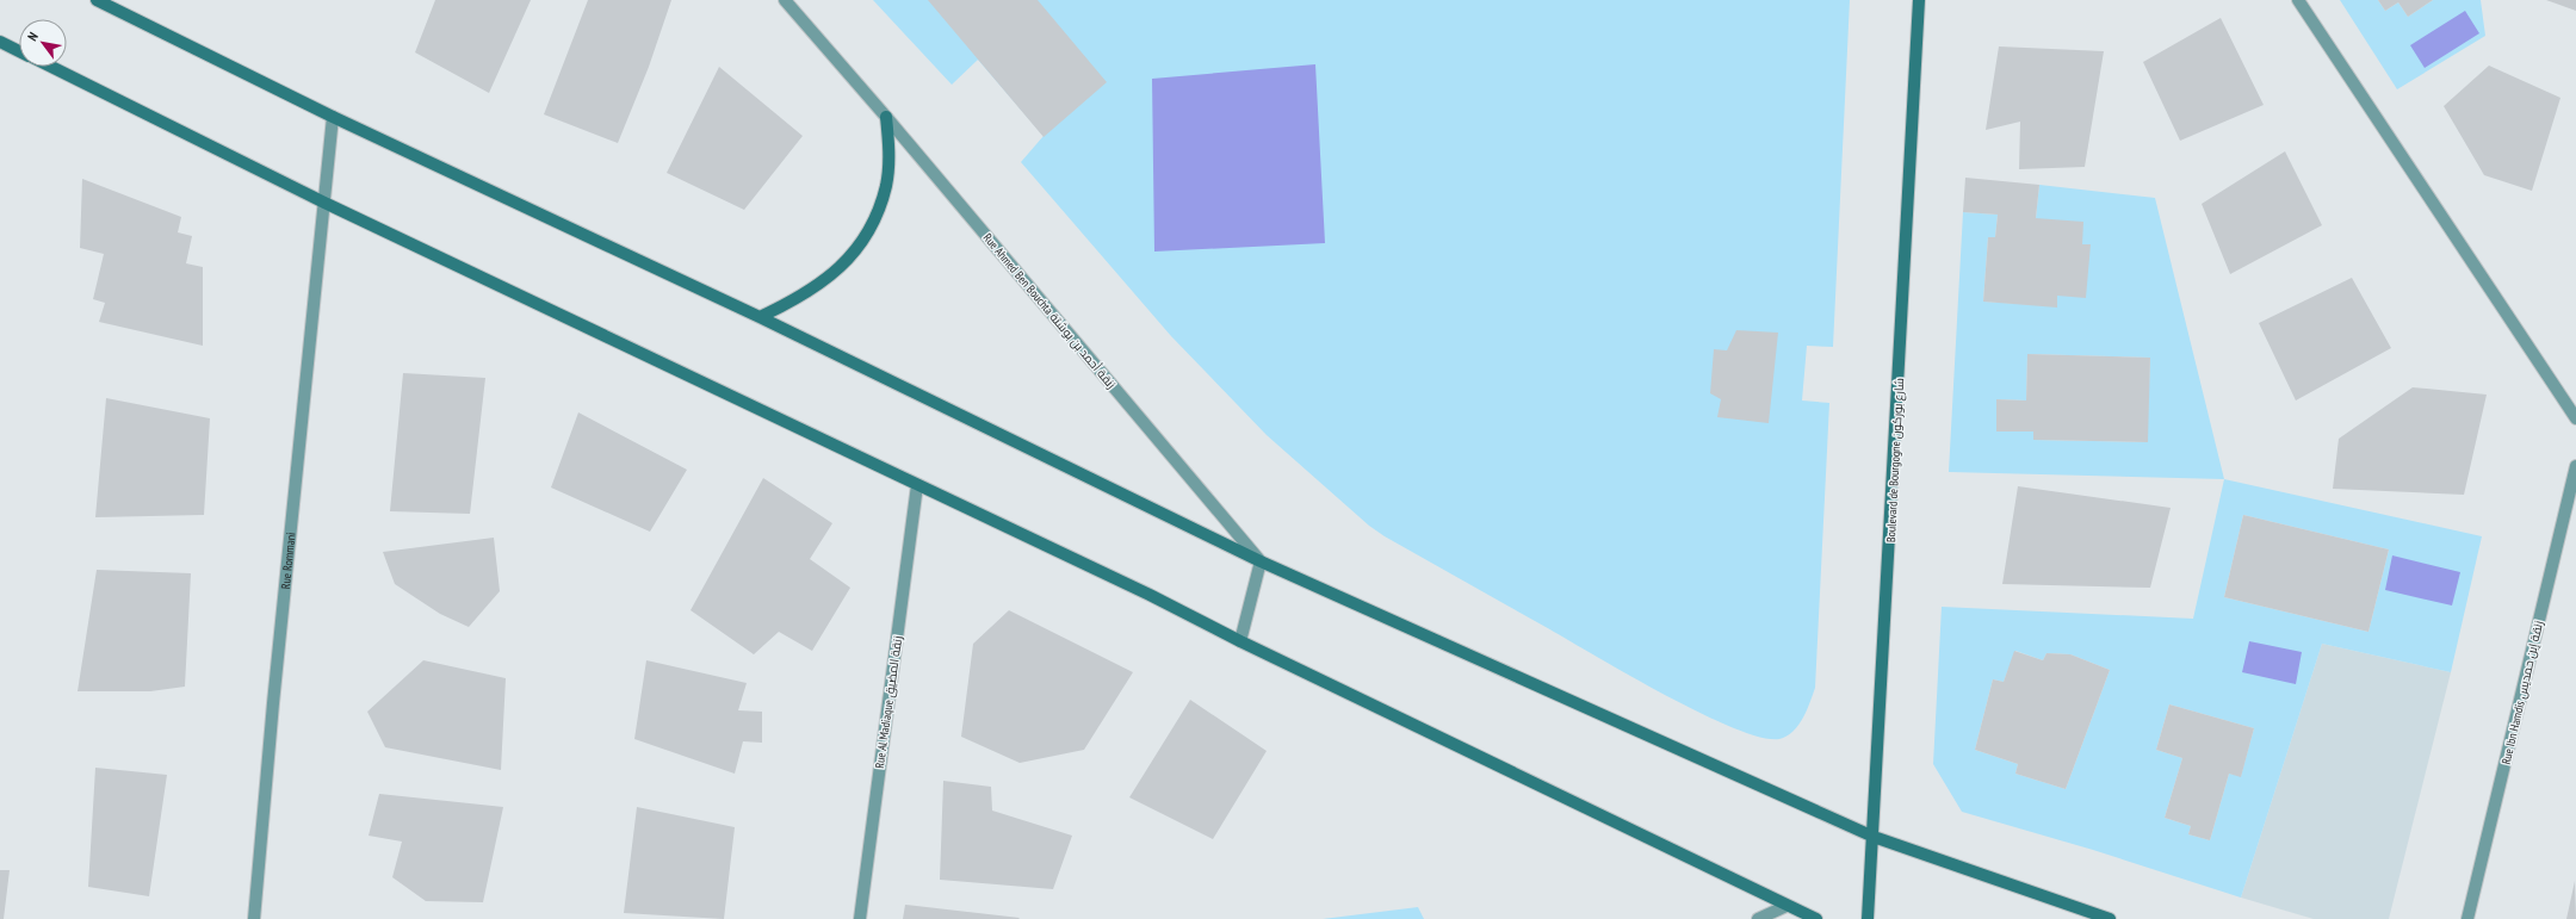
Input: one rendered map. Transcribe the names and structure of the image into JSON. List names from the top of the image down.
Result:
{
  "streets": {
    "main road": ["Boulevard de Bourgogne شارع بوركون"],
    "street": [
      "Rue Ahmed Ben Bouchta زنقة أحمد بن بوشتة",
      "Rue Rommani",
      "Rue Ibn Hamdis زنقة إبن حمديس",
      "Rue Al Madiaque زنقة المضيق"
    ]
  },
  "north": "top left"
}
